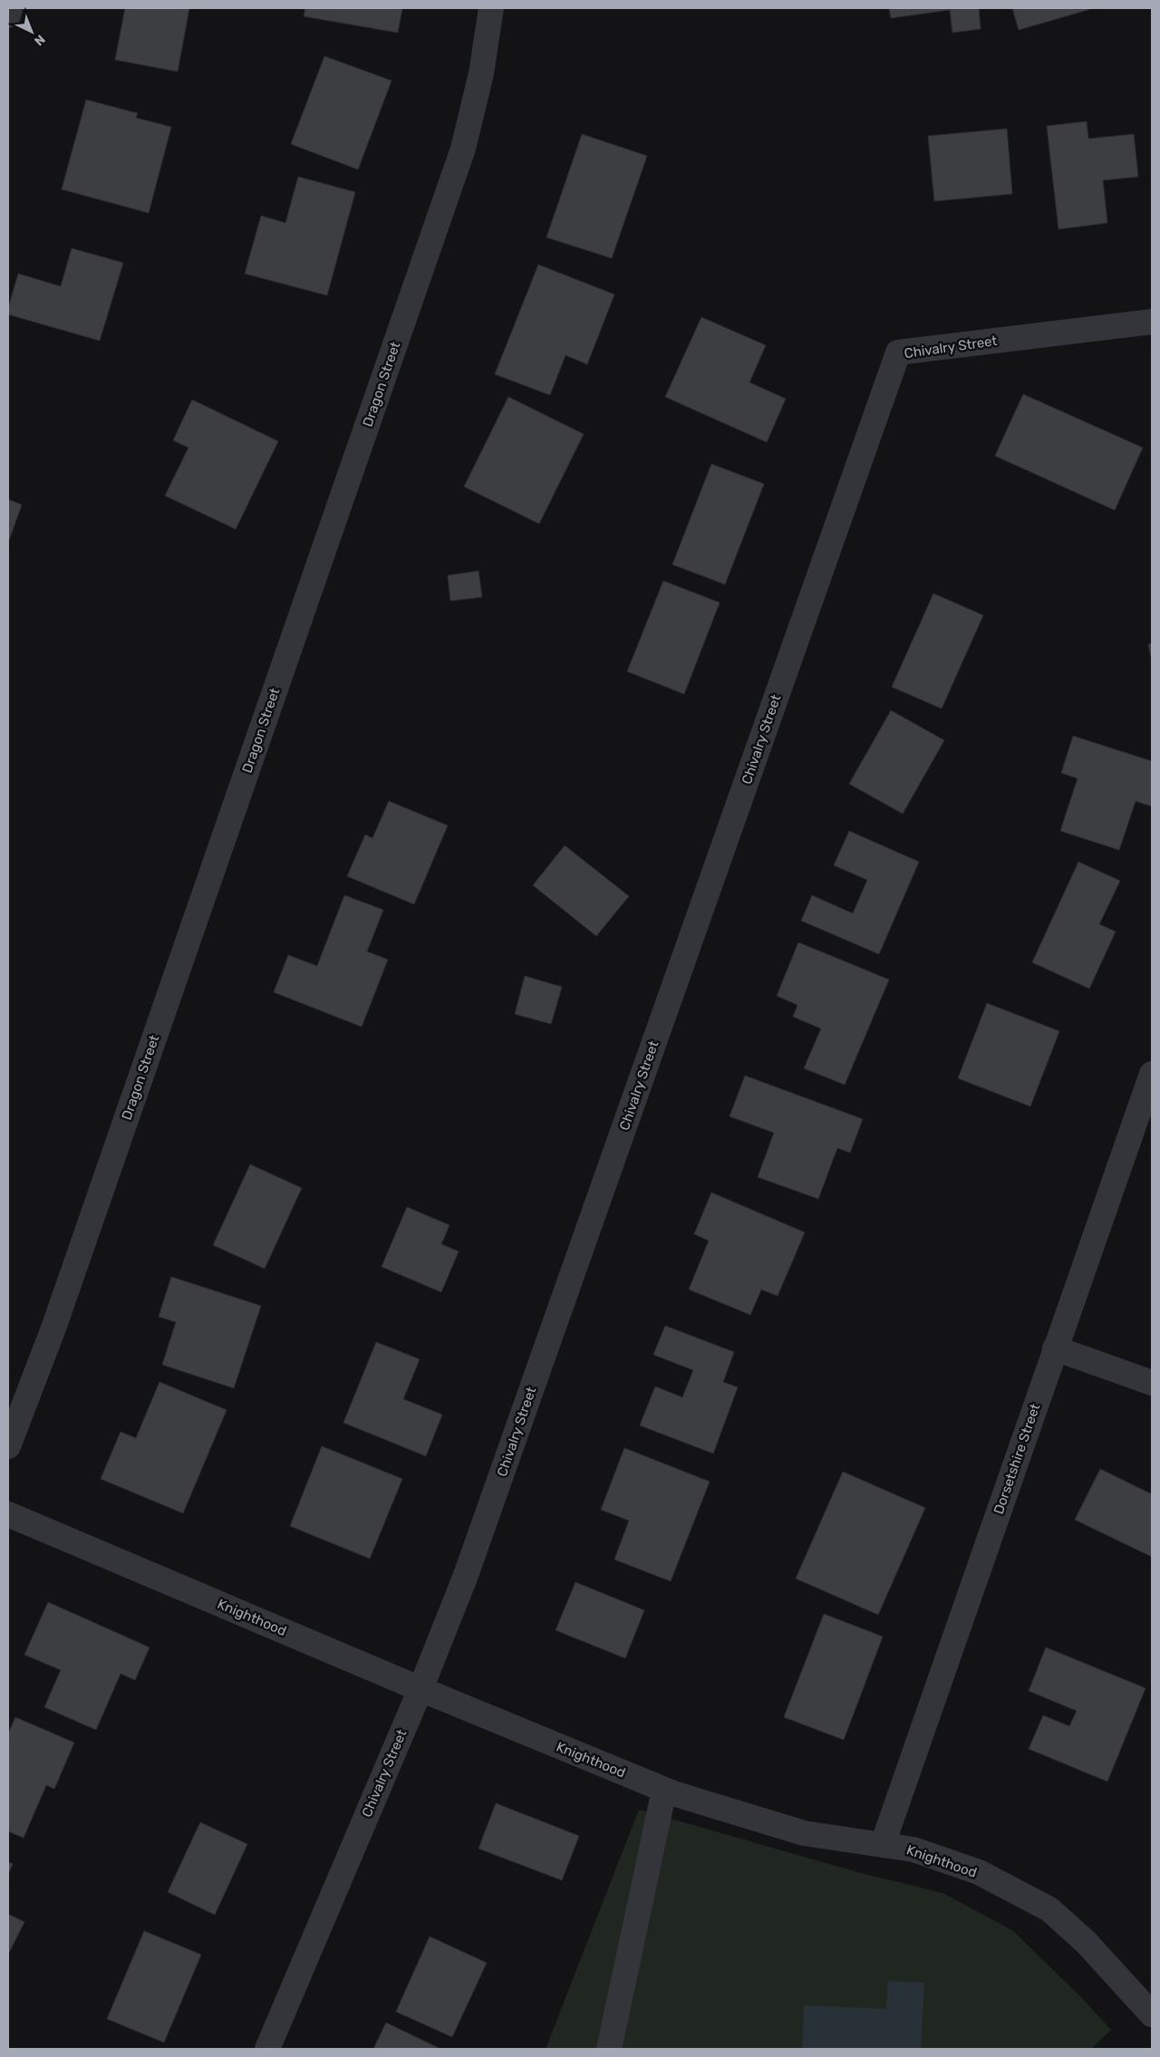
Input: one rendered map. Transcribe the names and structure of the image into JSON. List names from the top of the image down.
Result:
{
  "streets": {
    "street": [
      "Chivalry Street",
      "Dragon Street",
      "Dorsetshire Street",
      "Knighthood"
    ]
  },
  "crossings": [
    ["Chivalry Street", "Knighthood"],
    ["Dorsetshire Street", "Knighthood"]
  ],
  "north": "bottom right"
}
